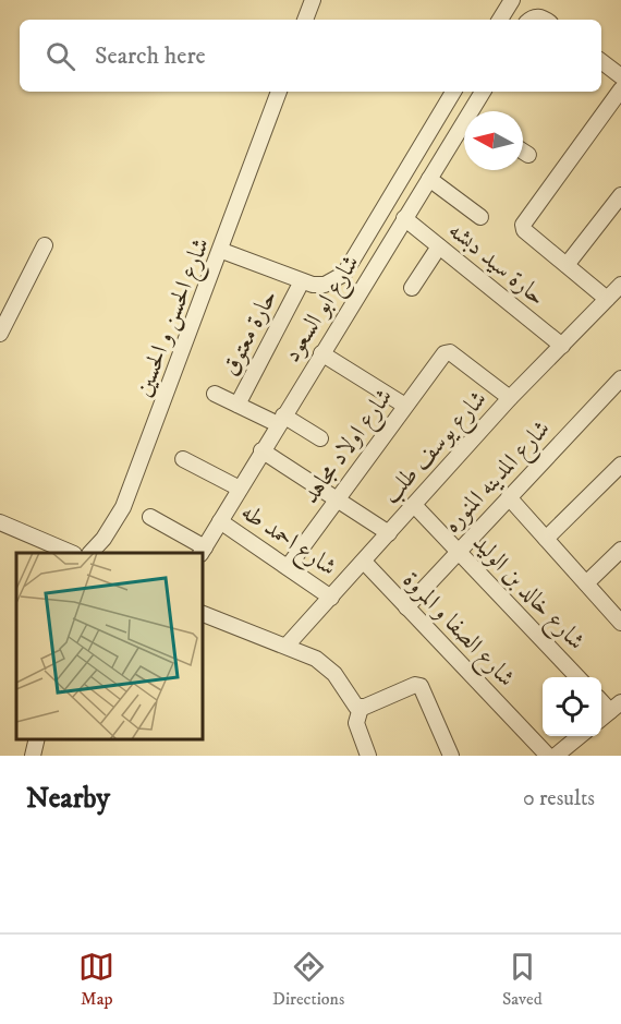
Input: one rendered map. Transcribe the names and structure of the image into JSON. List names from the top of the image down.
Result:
{
  "streets": {
    "street": [
      "حارة سيد دبشه",
      "شارع ابو السعود",
      "شارع الحسن و الحسين",
      "حارة معتوق",
      "شارع اولاد مجاهد",
      "شارع يوسف طلب",
      "شارع المدينه المنوره",
      "شارع احمد طه",
      "شارع خالد بن الوليد",
      "شارع الصفا و المروة"
    ]
  },
  "crossings": [
    ["حارة سيد دبشه", "شارع ابو السعود"],
    ["حارة سيد دبشه", "شارع يوسف طلب"],
    ["شارع ابو السعود", "شارع احمد طه"],
    ["شارع اولاد مجاهد", "شارع يوسف طلب"],
    ["شارع اولاد مجاهد", "شارع احمد طه"],
    ["شارع يوسف طلب", "شارع احمد طه"],
    ["شارع يوسف طلب", "شارع خالد بن الوليد"],
    ["شارع يوسف طلب", "شارع الصفا و المروة"],
    ["شارع المدينه المنوره", "شارع خالد بن الوليد"],
    ["شارع المدينه المنوره", "شارع الصفا و المروة"]
  ],
  "north": "left",
  "page": {
    "search": "Search here",
    "heading": ["Nearby", "0 results"],
    "nav": ["Map", "Directions", "Saved"]
  }
}
